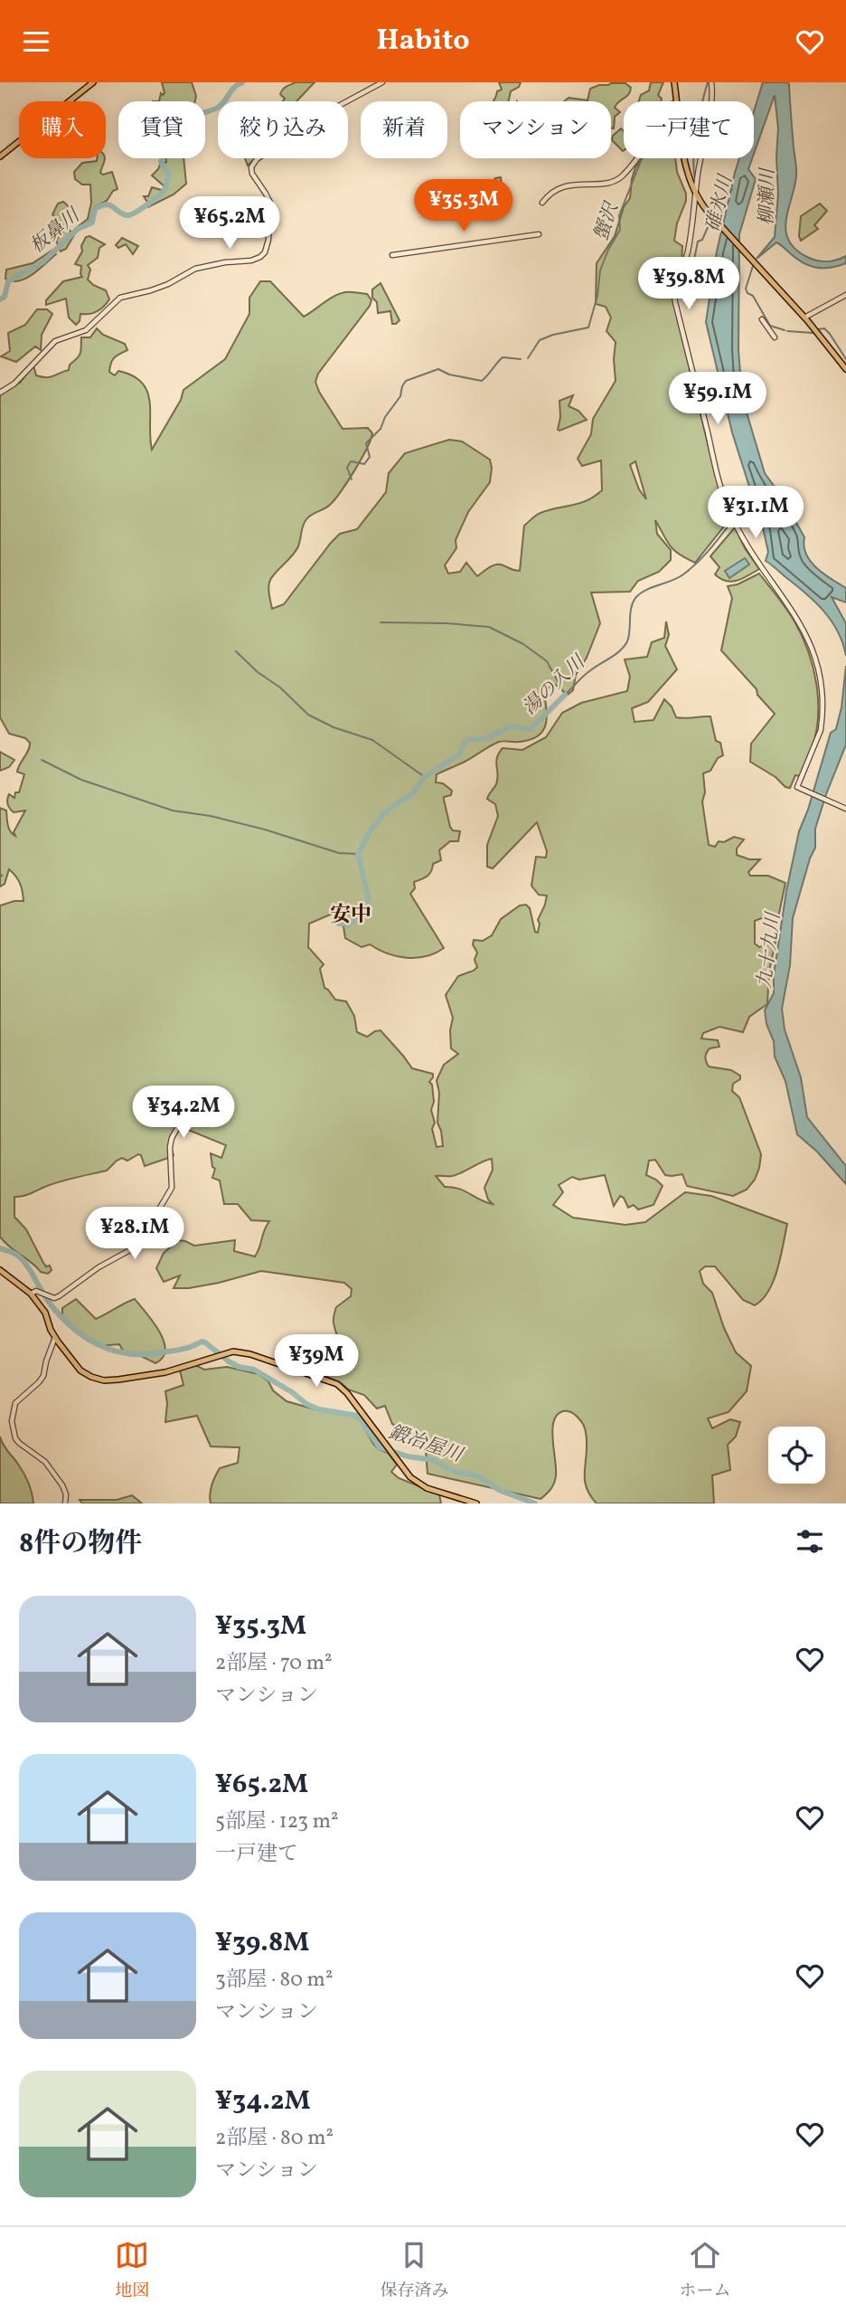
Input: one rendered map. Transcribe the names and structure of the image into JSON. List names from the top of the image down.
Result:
{
  "districts": ["安中"],
  "water": [
    "柳瀬川",
    "碓氷川",
    "蟹沢",
    "板鼻川",
    "湯の入川",
    "九十九川",
    "鍛冶屋川"
  ],
  "page": {
    "header": "Habito",
    "chip": [
      "購入",
      "賃貸",
      "絞り込み",
      "新着",
      "マンション",
      "一戸建て"
    ],
    "price": [
      "¥35.3M",
      "¥65.2M",
      "¥39.8M",
      "¥59.1M",
      "¥31.1M",
      "¥34.2M",
      "¥28.1M",
      "¥39M"
    ],
    "heading": "8件の物件",
    "list": [
      {
        "name": "¥35.3M",
        "note": "2部屋 · 70 m² · マンション"
      },
      {
        "name": "¥65.2M",
        "note": "5部屋 · 123 m² · 一戸建て"
      },
      {
        "name": "¥39.8M",
        "note": "3部屋 · 80 m² · マンション"
      },
      {
        "name": "¥34.2M",
        "note": "2部屋 · 80 m² · マンション"
      }
    ],
    "tabs": ["地図", "保存済み", "ホーム"]
  }
}
